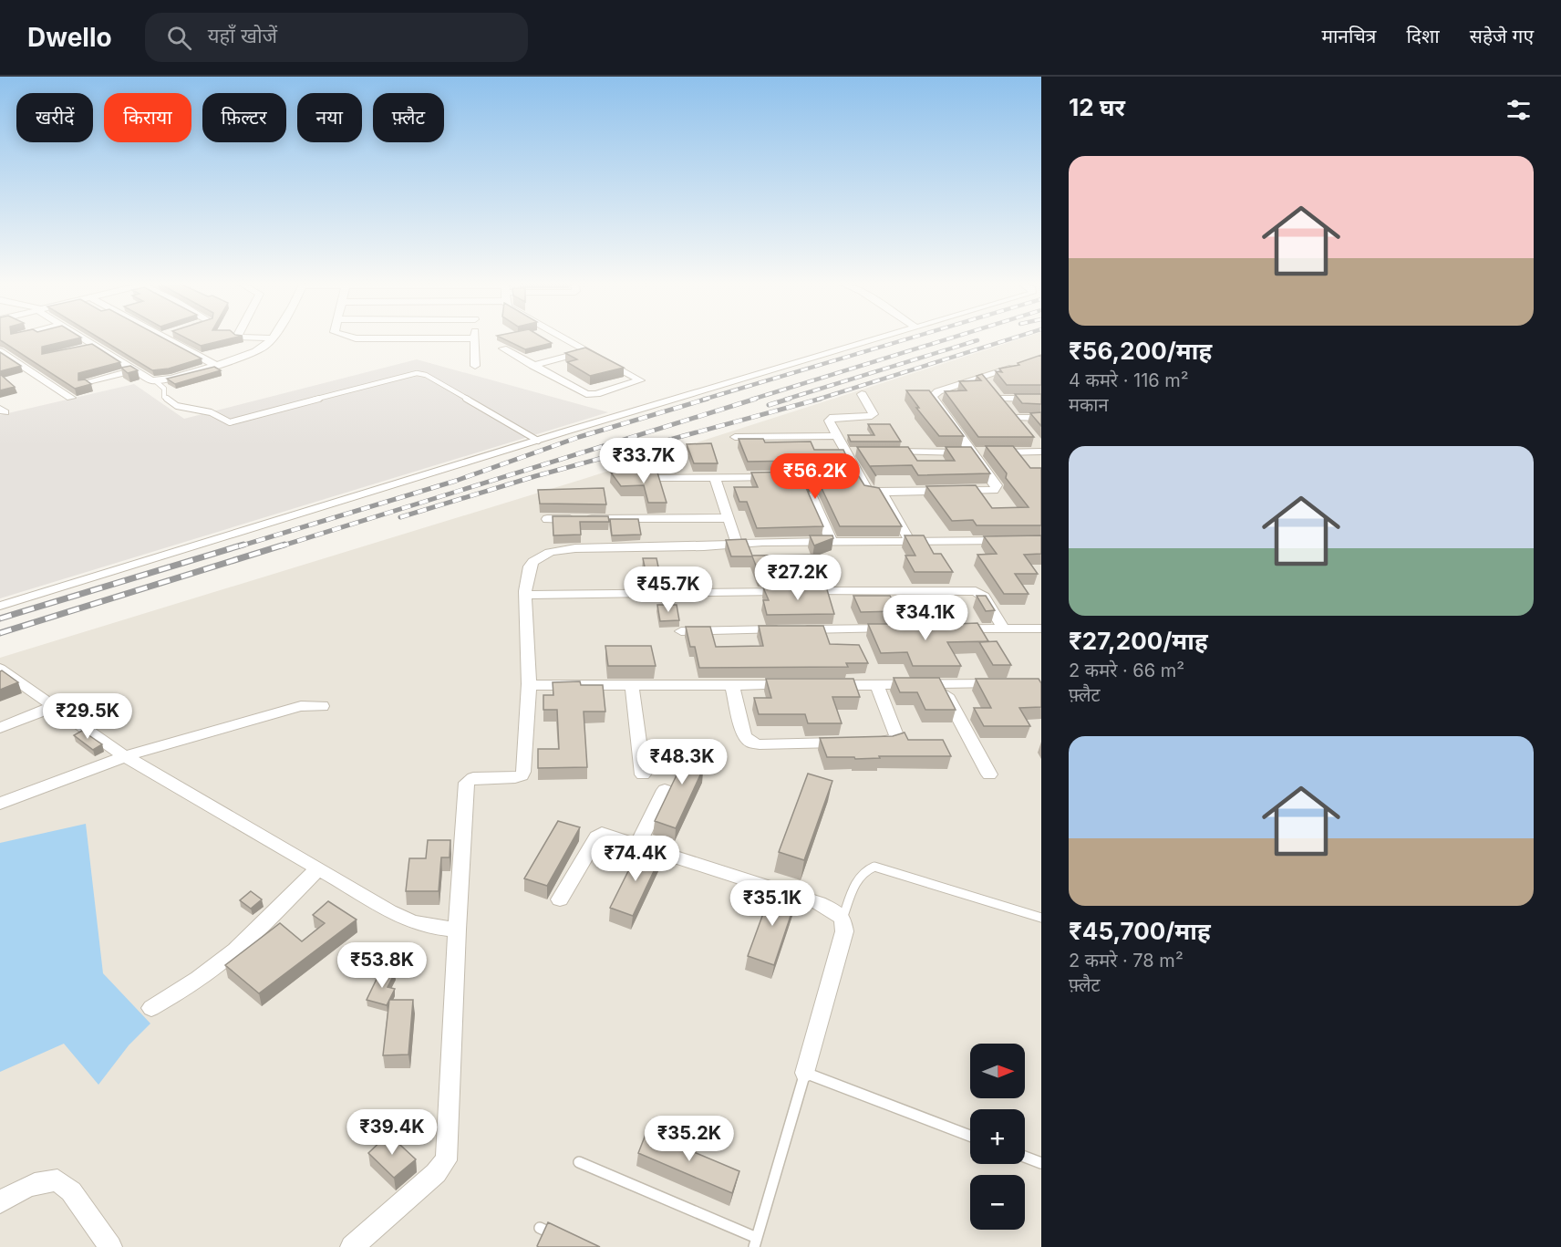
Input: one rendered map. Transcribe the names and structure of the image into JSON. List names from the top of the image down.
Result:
{
  "north": "right",
  "page": {
    "header": "Dwello",
    "search": "यहाँ खोजें",
    "nav": ["मानचित्र", "दिशा", "सहेजे गए"],
    "heading": "12 घर",
    "chip": [
      "खरीदें",
      "किराया",
      "फ़िल्टर",
      "नया",
      "फ़्लैट"
    ],
    "list": [
      {
        "name": "₹56,200/माह",
        "note": "4 कमरे · 116 m² · मकान"
      },
      {
        "name": "₹27,200/माह",
        "note": "2 कमरे · 66 m² · फ़्लैट"
      },
      {
        "name": "₹45,700/माह",
        "note": "2 कमरे · 78 m² · फ़्लैट"
      }
    ],
    "price": [
      "₹33.7K",
      "₹56.2K",
      "₹27.2K",
      "₹45.7K",
      "₹34.1K",
      "₹29.5K",
      "₹48.3K",
      "₹74.4K",
      "₹35.1K",
      "₹53.8K",
      "₹39.4K",
      "₹35.2K"
    ],
    "map_buttons": ["+", "−"]
  }
}
